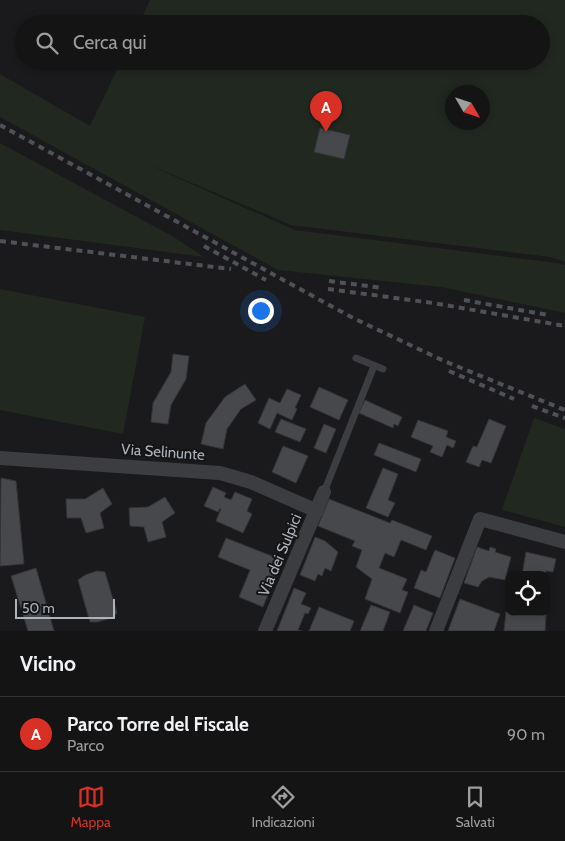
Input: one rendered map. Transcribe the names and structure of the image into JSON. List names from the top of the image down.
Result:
{
  "streets": {
    "street": ["Via Selinunte", "Via dei Sulpici"]
  },
  "crossings": [
    ["Via Selinunte", "Via dei Sulpici"]
  ],
  "scale_bar": "50 m",
  "north": "bottom right",
  "page": {
    "search": "Cerca qui",
    "pins": "A",
    "scale": "50 m",
    "heading": "Vicino",
    "list": [
      {
        "mark": "A",
        "name": "Parco Torre del Fiscale",
        "note": "Parco",
        "value": "90 m"
      }
    ],
    "nav": ["Mappa", "Indicazioni", "Salvati"]
  }
}
